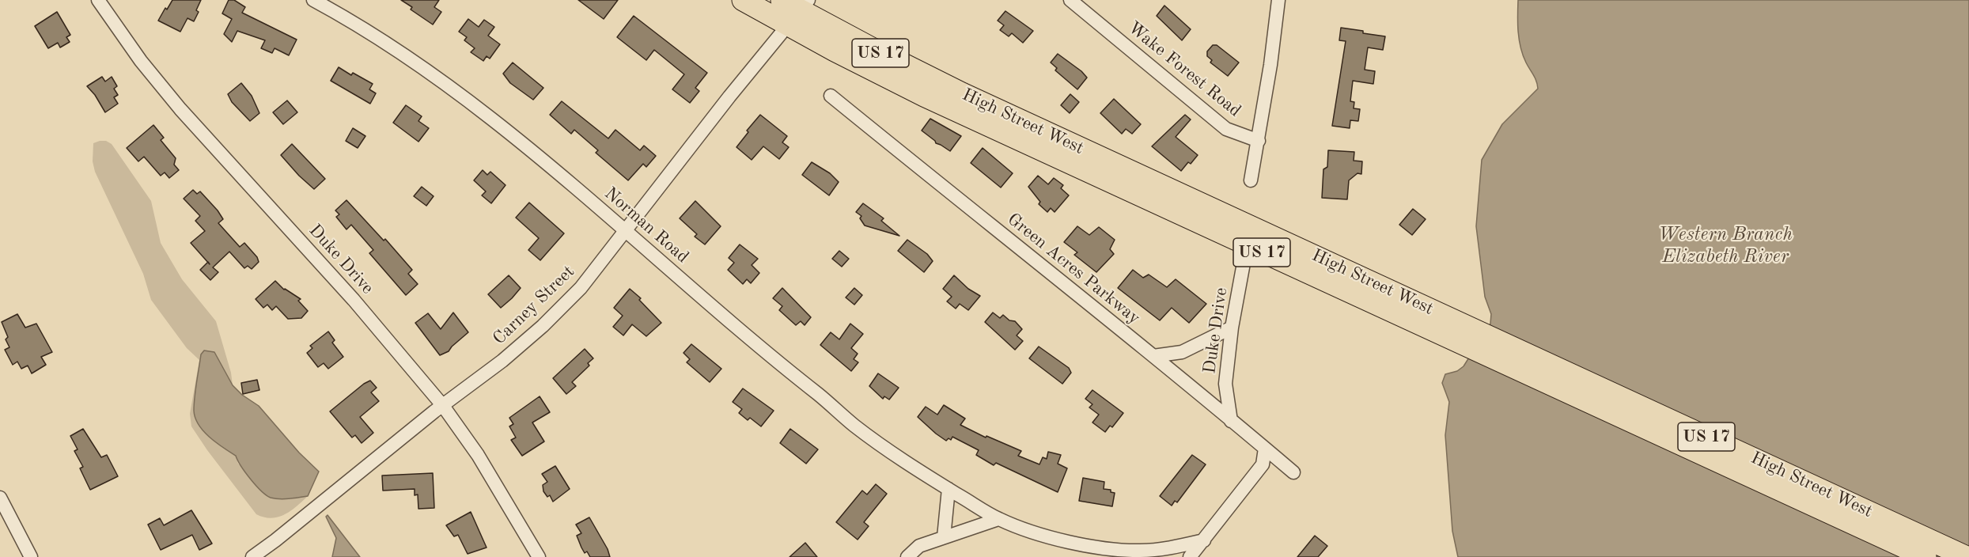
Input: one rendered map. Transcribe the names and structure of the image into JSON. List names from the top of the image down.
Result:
{
  "streets": {
    "main road": ["US 17", "High Street West"],
    "street": [
      "Wake Forest Road",
      "Norman Road",
      "Duke Drive",
      "Green Acres Parkway",
      "Carney Street"
    ]
  },
  "crossings": [
    ["High Street West", "Duke Drive"],
    ["High Street West", "Carney Street"],
    ["Norman Road", "Carney Street"],
    ["Duke Drive", "Green Acres Parkway"],
    ["Duke Drive", "Carney Street"]
  ],
  "water": ["Western Branch Elizabeth River"]
}
